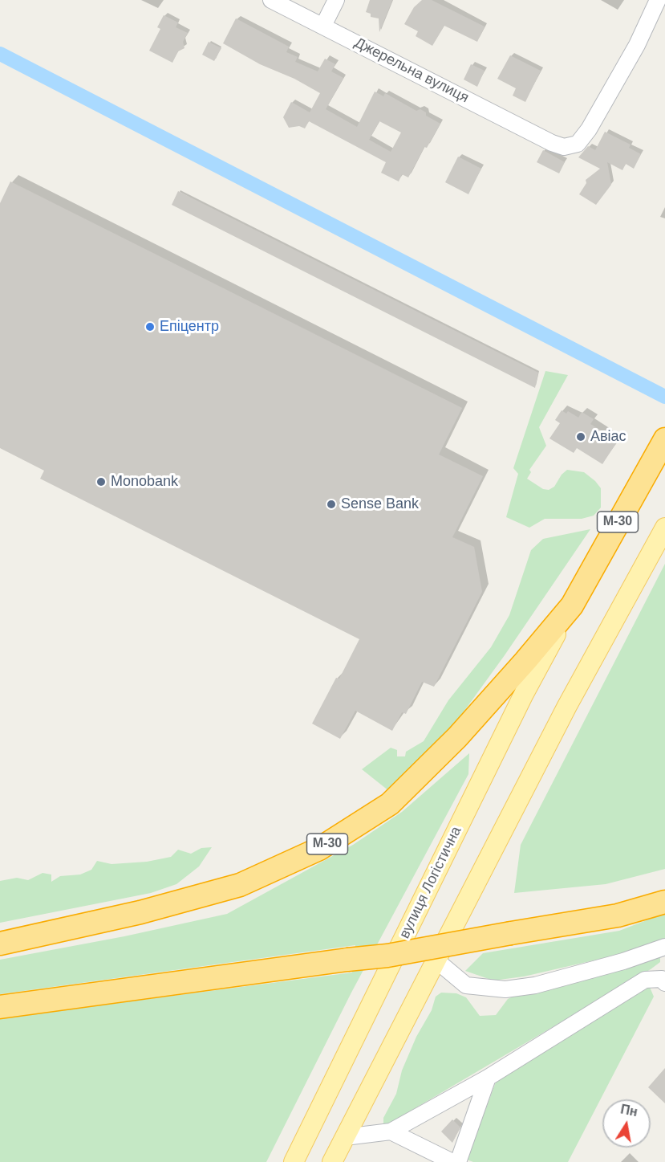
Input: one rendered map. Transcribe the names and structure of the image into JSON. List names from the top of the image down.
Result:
{
  "streets": {
    "highway": ["М-30"],
    "main road": ["вулиця Логістична"],
    "street": ["Джерельна вулиця"]
  },
  "crossings": [
    ["М-30", "вулиця Логістична"]
  ],
  "places": [
    "Епіцентр",
    "Авіас",
    "Monobank",
    "Sense Bank"
  ],
  "north": "top"
}
